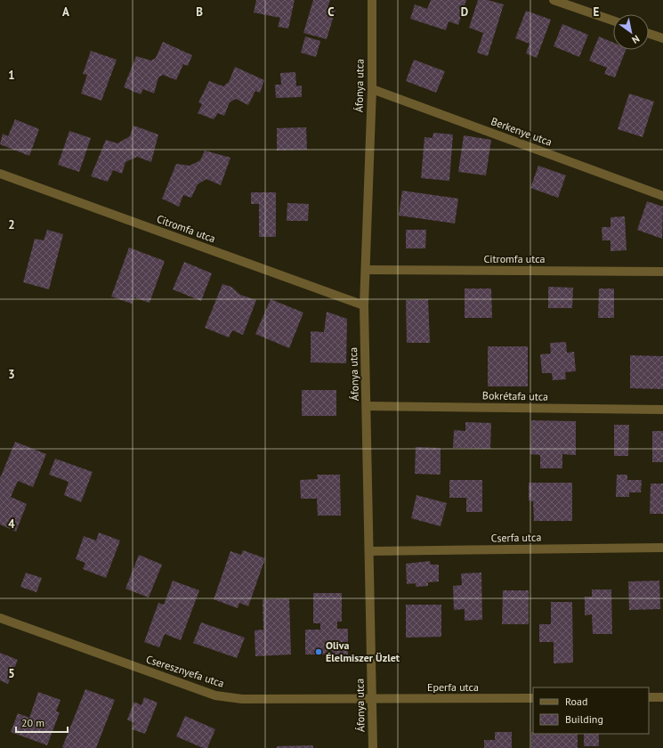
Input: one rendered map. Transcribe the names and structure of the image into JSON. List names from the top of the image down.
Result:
{
  "streets": {
    "street": [
      "Áfonya utca",
      "Berkenye utca",
      "Citromfa utca",
      "Bokrétafa utca",
      "Cserfa utca",
      "Cseresznyefa utca",
      "Eperfa utca"
    ]
  },
  "crossings": [
    ["Áfonya utca", "Berkenye utca"],
    ["Áfonya utca", "Citromfa utca"],
    ["Áfonya utca", "Bokrétafa utca"],
    ["Áfonya utca", "Cserfa utca"],
    ["Áfonya utca", "Cseresznyefa utca"],
    ["Áfonya utca", "Eperfa utca"],
    ["Cseresznyefa utca", "Eperfa utca"]
  ],
  "places": ["Oliva Élelmiszer Üzlet"],
  "legend": ["Road", "Building"],
  "scale_bar": "20 m",
  "north": "bottom right",
  "grid": {
    "columns": [
      "A",
      "B",
      "C",
      "D",
      "E"
    ],
    "rows": [
      "1",
      "2",
      "3",
      "4",
      "5"
    ]
  }
}
